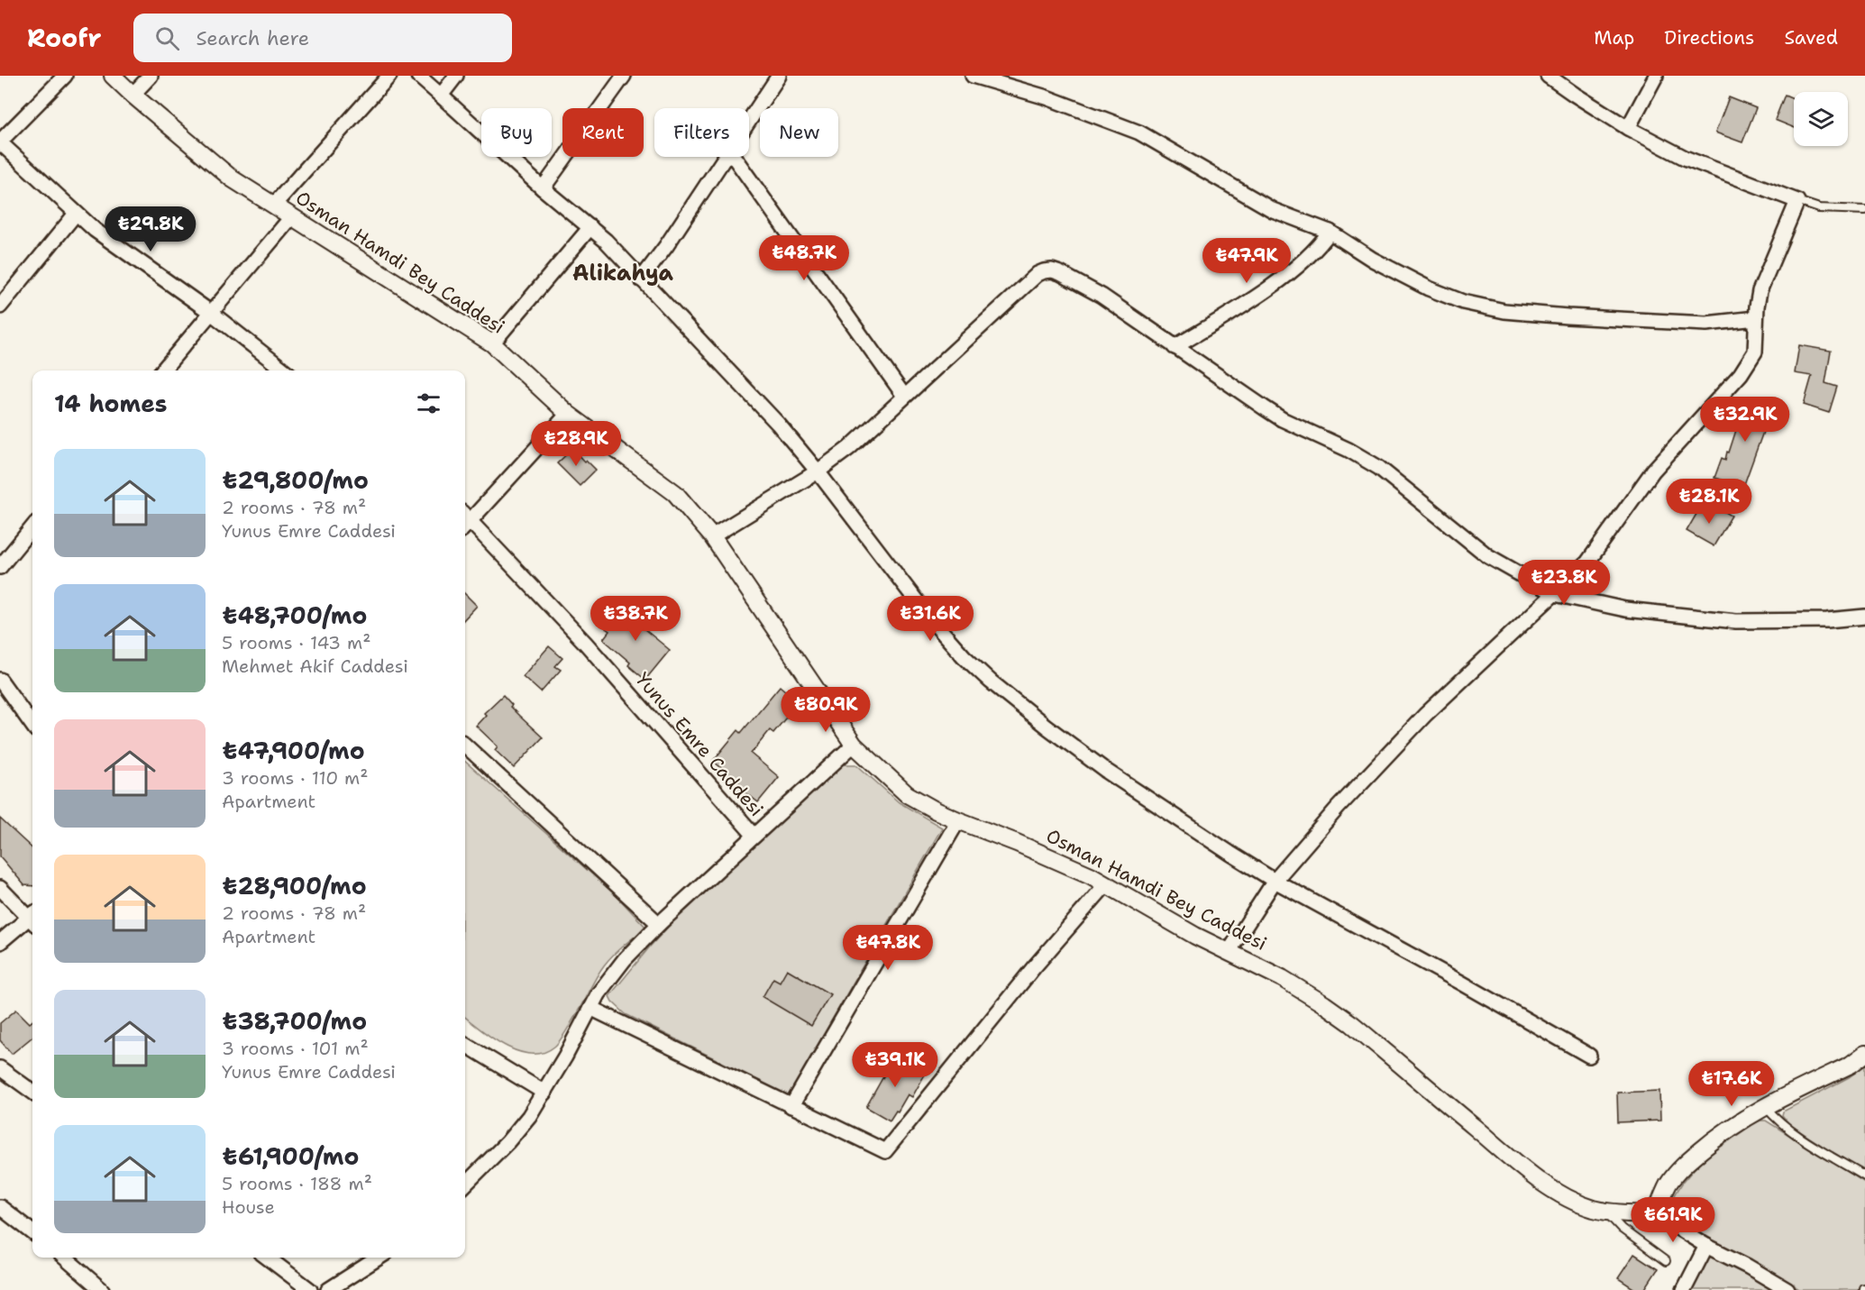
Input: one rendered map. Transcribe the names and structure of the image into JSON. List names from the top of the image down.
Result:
{
  "streets": {
    "street": ["Osman Hamdi Bey Caddesi", "Yunus Emre Caddesi"]
  },
  "districts": ["Alikahya"],
  "page": {
    "header": "Roofr",
    "search": "Search here",
    "nav": ["Map", "Directions", "Saved"],
    "chip": [
      "Buy",
      "Rent",
      "Filters",
      "New"
    ],
    "price": [
      "₺29.8K",
      "₺48.7K",
      "₺47.9K",
      "₺32.9K",
      "₺28.9K",
      "₺28.1K",
      "₺23.8K",
      "₺38.7K",
      "₺31.6K",
      "₺80.9K",
      "₺47.8K",
      "₺39.1K",
      "₺17.6K",
      "₺61.9K"
    ],
    "heading": "14 homes",
    "list": [
      {
        "name": "₺29,800/mo",
        "note": "2 rooms · 78 m² · Yunus Emre Caddesi"
      },
      {
        "name": "₺48,700/mo",
        "note": "5 rooms · 143 m² · Mehmet Akif Caddesi"
      },
      {
        "name": "₺47,900/mo",
        "note": "3 rooms · 110 m² · Apartment"
      },
      {
        "name": "₺28,900/mo",
        "note": "2 rooms · 78 m² · Apartment"
      },
      {
        "name": "₺38,700/mo",
        "note": "3 rooms · 101 m² · Yunus Emre Caddesi"
      },
      {
        "name": "₺61,900/mo",
        "note": "5 rooms · 188 m² · House"
      }
    ]
  }
}
